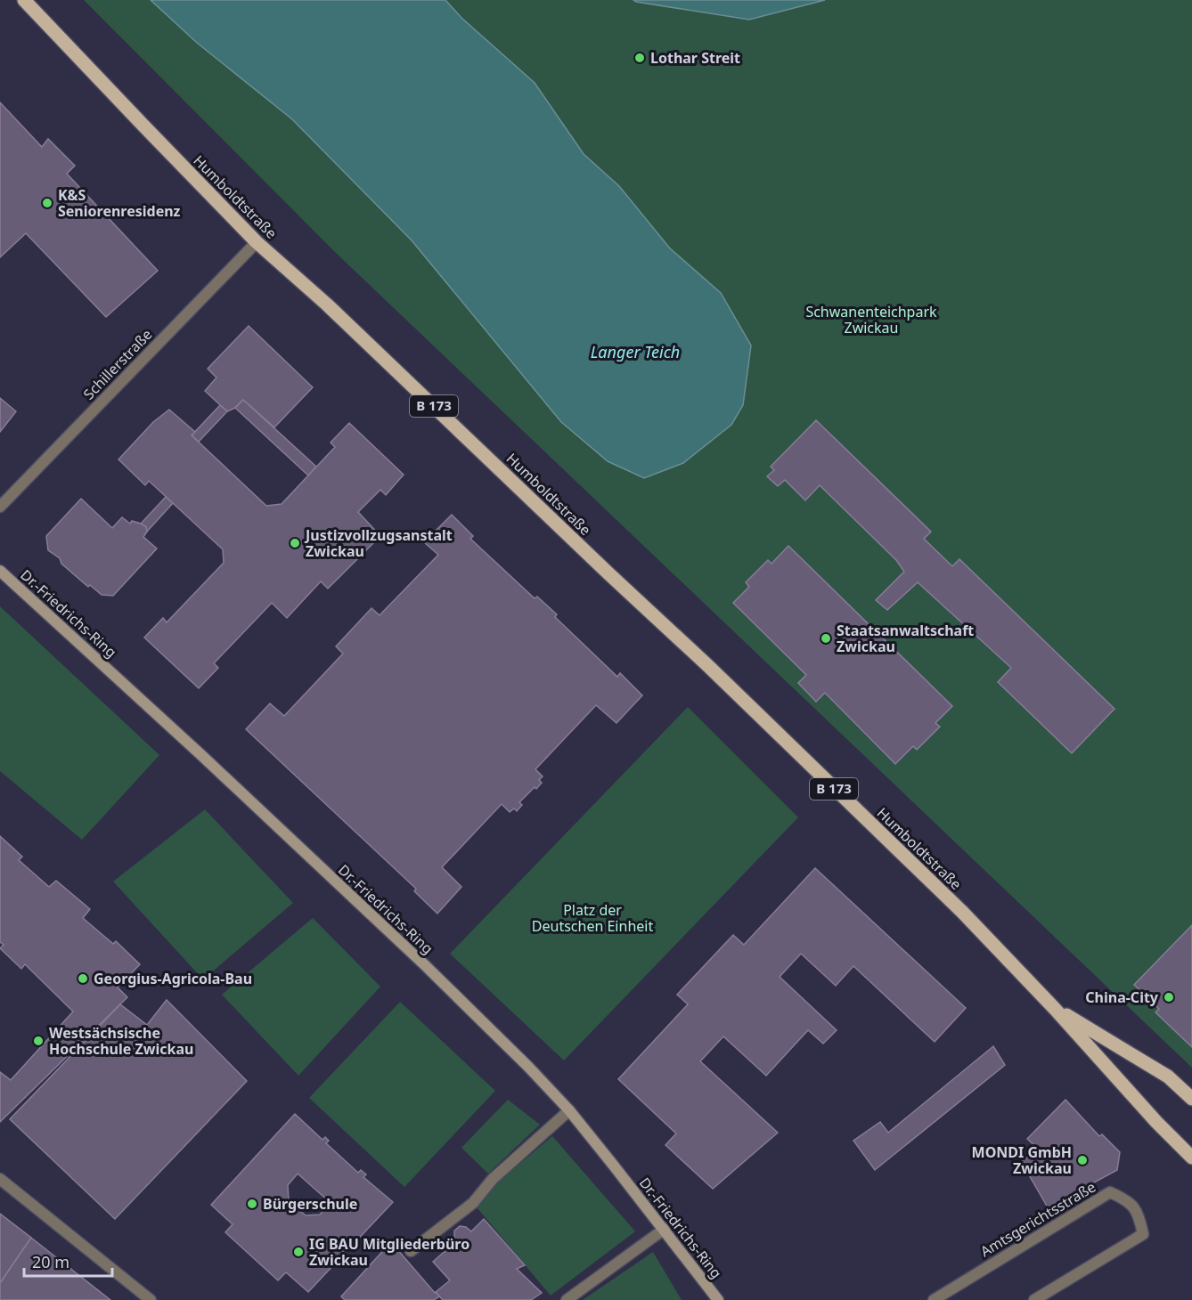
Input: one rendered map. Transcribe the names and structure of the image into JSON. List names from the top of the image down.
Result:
{
  "streets": {
    "main road": ["Humboldtstraße", "B 173", "Dr.-Friedrichs-Ring"],
    "street": ["Schillerstraße", "Amtsgerichtsstraße"]
  },
  "crossings": [
    ["Humboldtstraße", "Schillerstraße"]
  ],
  "water": ["Langer Teich"],
  "parks": ["Schwanenteichpark Zwickau", "Platz der Deutschen Einheit"],
  "places": [
    "Lothar Streit",
    "K&S Seniorenresidenz",
    "Justizvollzugsanstalt Zwickau",
    "Staatsanwaltschaft Zwickau",
    "Georgius-Agricola-Bau",
    "China-City",
    "Westsächsische Hochschule Zwickau",
    "MONDI GmbH Zwickau",
    "Bürgerschule",
    "IG BAU Mitgliederbüro Zwickau"
  ],
  "scale_bar": "20 m"
}
